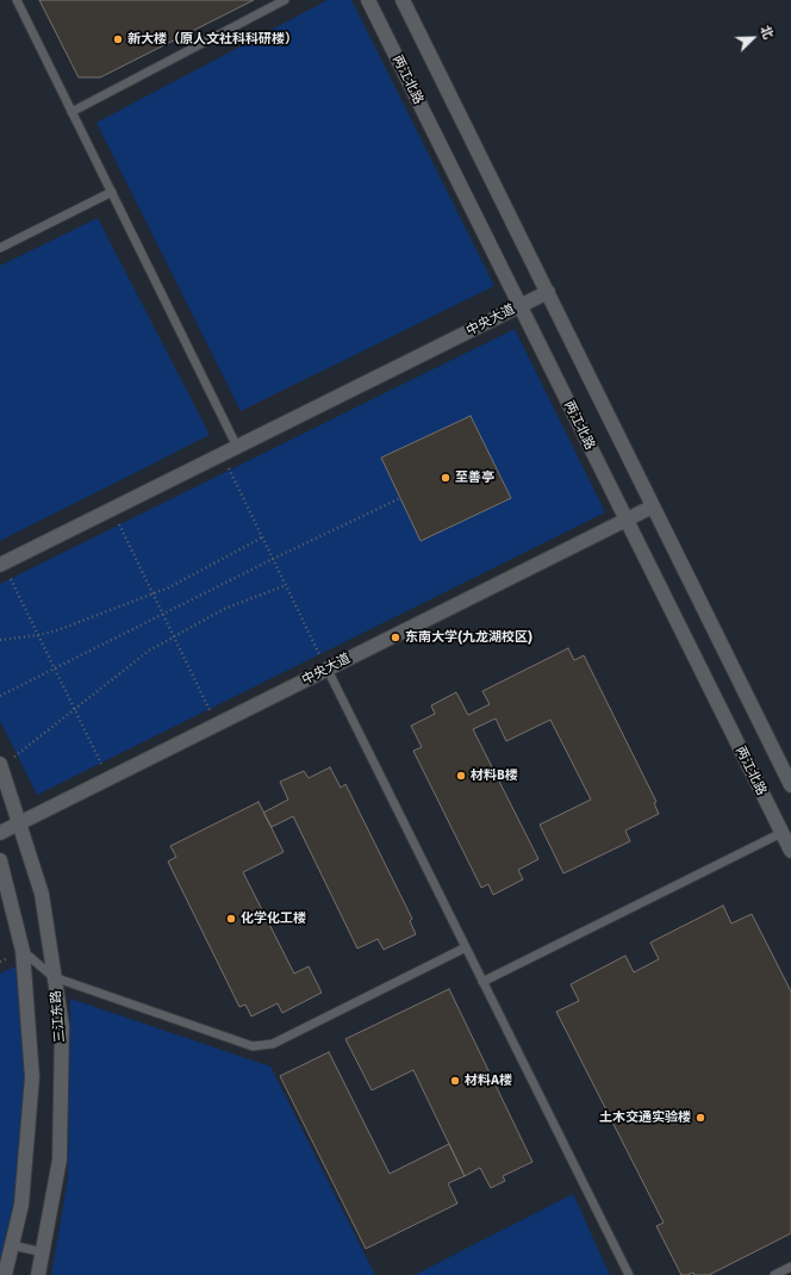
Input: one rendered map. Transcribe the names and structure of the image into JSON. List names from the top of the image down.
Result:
{
  "streets": {
    "street": ["两江北路", "中央大道", "三江东路"]
  },
  "crossings": [
    ["两江北路", "中央大道"],
    ["中央大道", "三江东路"]
  ],
  "places": [
    "新大楼（原人文社科科研楼）",
    "至善亭",
    "东南大学(九龙湖校区)",
    "材料B楼",
    "化学化工楼",
    "材料A楼",
    "土木交通实验楼"
  ],
  "north": "top right"
}
